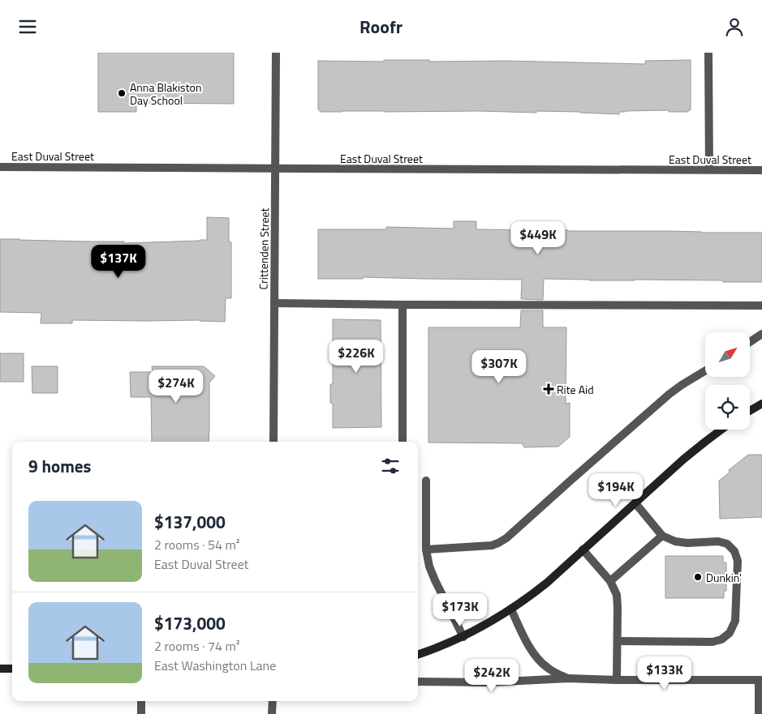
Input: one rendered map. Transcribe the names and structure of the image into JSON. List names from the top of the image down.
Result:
{
  "streets": {
    "street": ["East Duval Street", "Crittenden Street"]
  },
  "crossings": [
    ["East Duval Street", "Crittenden Street"]
  ],
  "places": {
    "other": ["Anna Blakiston Day School", "Dunkin'"],
    "health": ["Rite Aid"]
  },
  "north": "top right",
  "page": {
    "header": "Roofr",
    "price": [
      "$449K",
      "$137K",
      "$226K",
      "$307K",
      "$274K",
      "$194K",
      "$173K",
      "$133K",
      "$242K"
    ],
    "heading": "9 homes",
    "list": [
      {
        "name": "$137,000",
        "note": "2 rooms · 54 m² · East Duval Street"
      },
      {
        "name": "$173,000",
        "note": "2 rooms · 74 m² · East Washington Lane"
      }
    ]
  }
}
